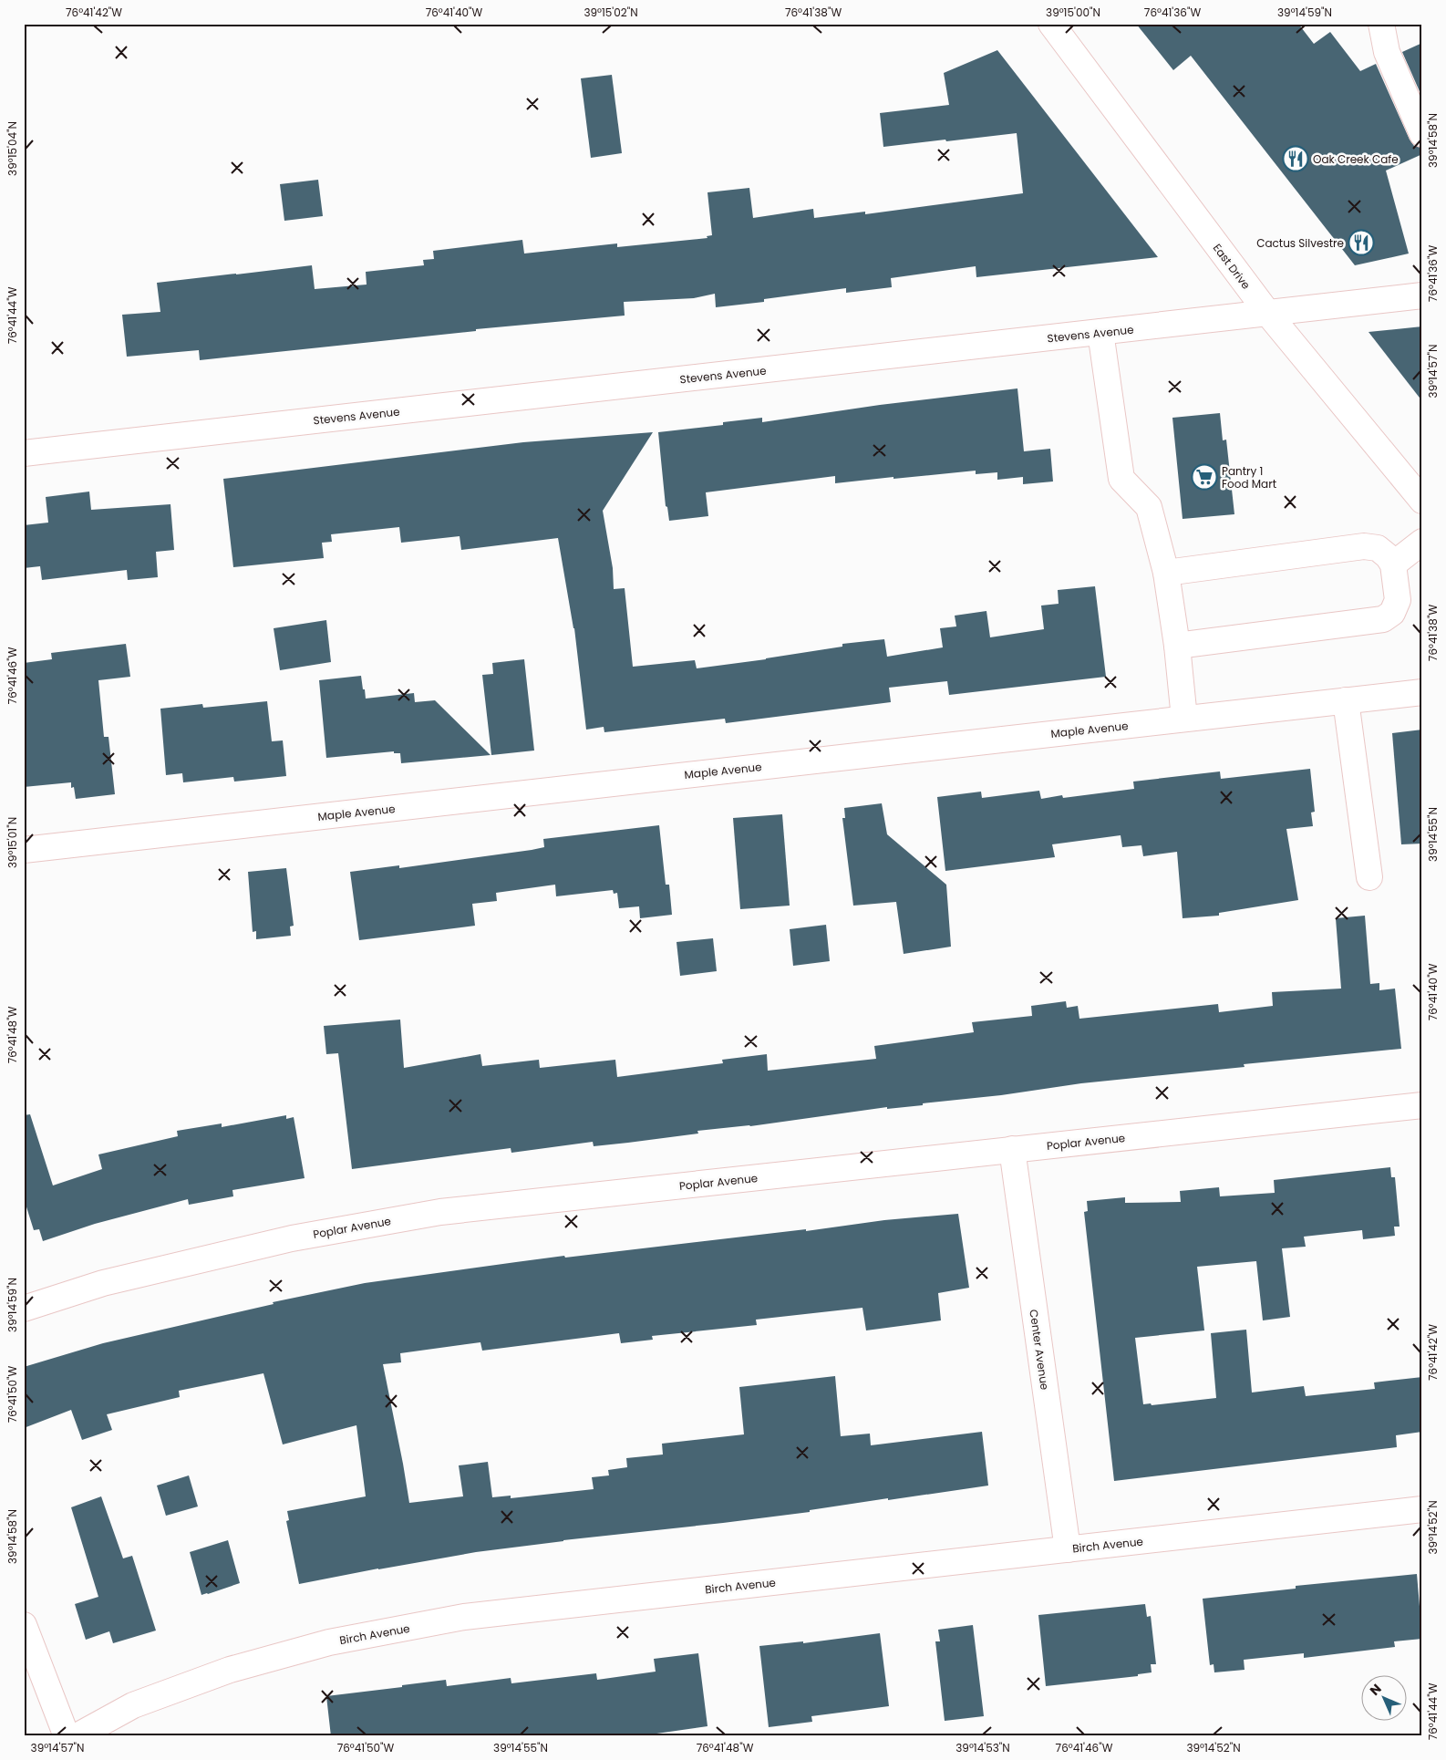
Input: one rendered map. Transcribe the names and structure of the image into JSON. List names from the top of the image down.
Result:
{
  "streets": {
    "street": [
      "East Drive",
      "Stevens Avenue",
      "Maple Avenue",
      "Poplar Avenue",
      "Center Avenue",
      "Birch Avenue"
    ]
  },
  "crossings": [
    ["East Drive", "Stevens Avenue"],
    ["Poplar Avenue", "Center Avenue"],
    ["Center Avenue", "Birch Avenue"]
  ],
  "places": {
    "restaurant": ["Oak Creek Cafe", "Cactus Silvestre"],
    "supermarket": ["Pantry 1 Food Mart"]
  },
  "north": "top left",
  "coordinates": [
    "76°41'42\"W",
    "76°41'40\"W",
    "39°15'02\"N",
    "76°41'38\"W",
    "39°15'00\"N",
    "76°41'36\"W",
    "39°14'59\"N",
    "39°14'58\"N",
    "39°15'04\"N",
    "76°41'44\"W",
    "39°14'57\"N",
    "76°41'46\"W",
    "39°14'55\"N",
    "39°15'01\"N",
    "76°41'48\"W",
    "76°41'50\"W",
    "39°14'52\"N",
    "39°14'53\"N"
  ]
}
